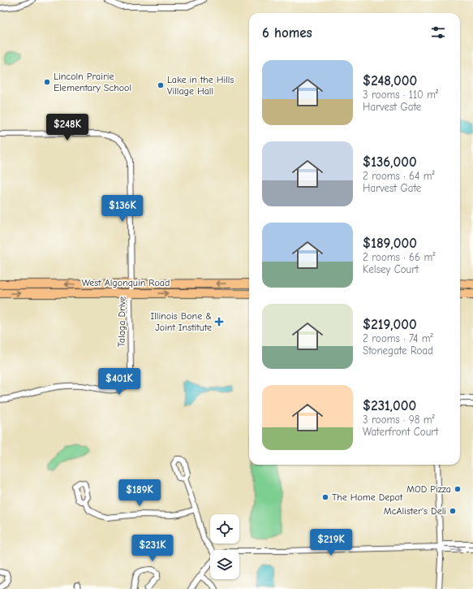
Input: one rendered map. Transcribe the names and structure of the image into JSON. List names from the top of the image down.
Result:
{
  "streets": {
    "main road": ["West Algonquin Road"],
    "street": ["Talaga Drive"]
  },
  "crossings": [
    ["West Algonquin Road", "Talaga Drive"]
  ],
  "places": {
    "other": [
      "Lincoln Prairie Elementary School",
      "Lake in the Hills Village Hall",
      "MOD Pizza",
      "The Home Depot",
      "McAlister's Deli"
    ],
    "health": ["Illinois Bone & Joint Institute"]
  },
  "page": {
    "heading": "6 homes",
    "list": [
      {
        "name": "$248,000",
        "note": "3 rooms · 110 m² · Harvest Gate"
      },
      {
        "name": "$136,000",
        "note": "2 rooms · 64 m² · Harvest Gate"
      },
      {
        "name": "$189,000",
        "note": "2 rooms · 66 m² · Kelsey Court"
      },
      {
        "name": "$219,000",
        "note": "2 rooms · 74 m² · Stonegate Road"
      },
      {
        "name": "$231,000",
        "note": "3 rooms · 98 m² · Waterfront Court"
      }
    ],
    "price": [
      "$248K",
      "$136K",
      "$401K",
      "$189K",
      "$219K",
      "$231K"
    ]
  }
}
